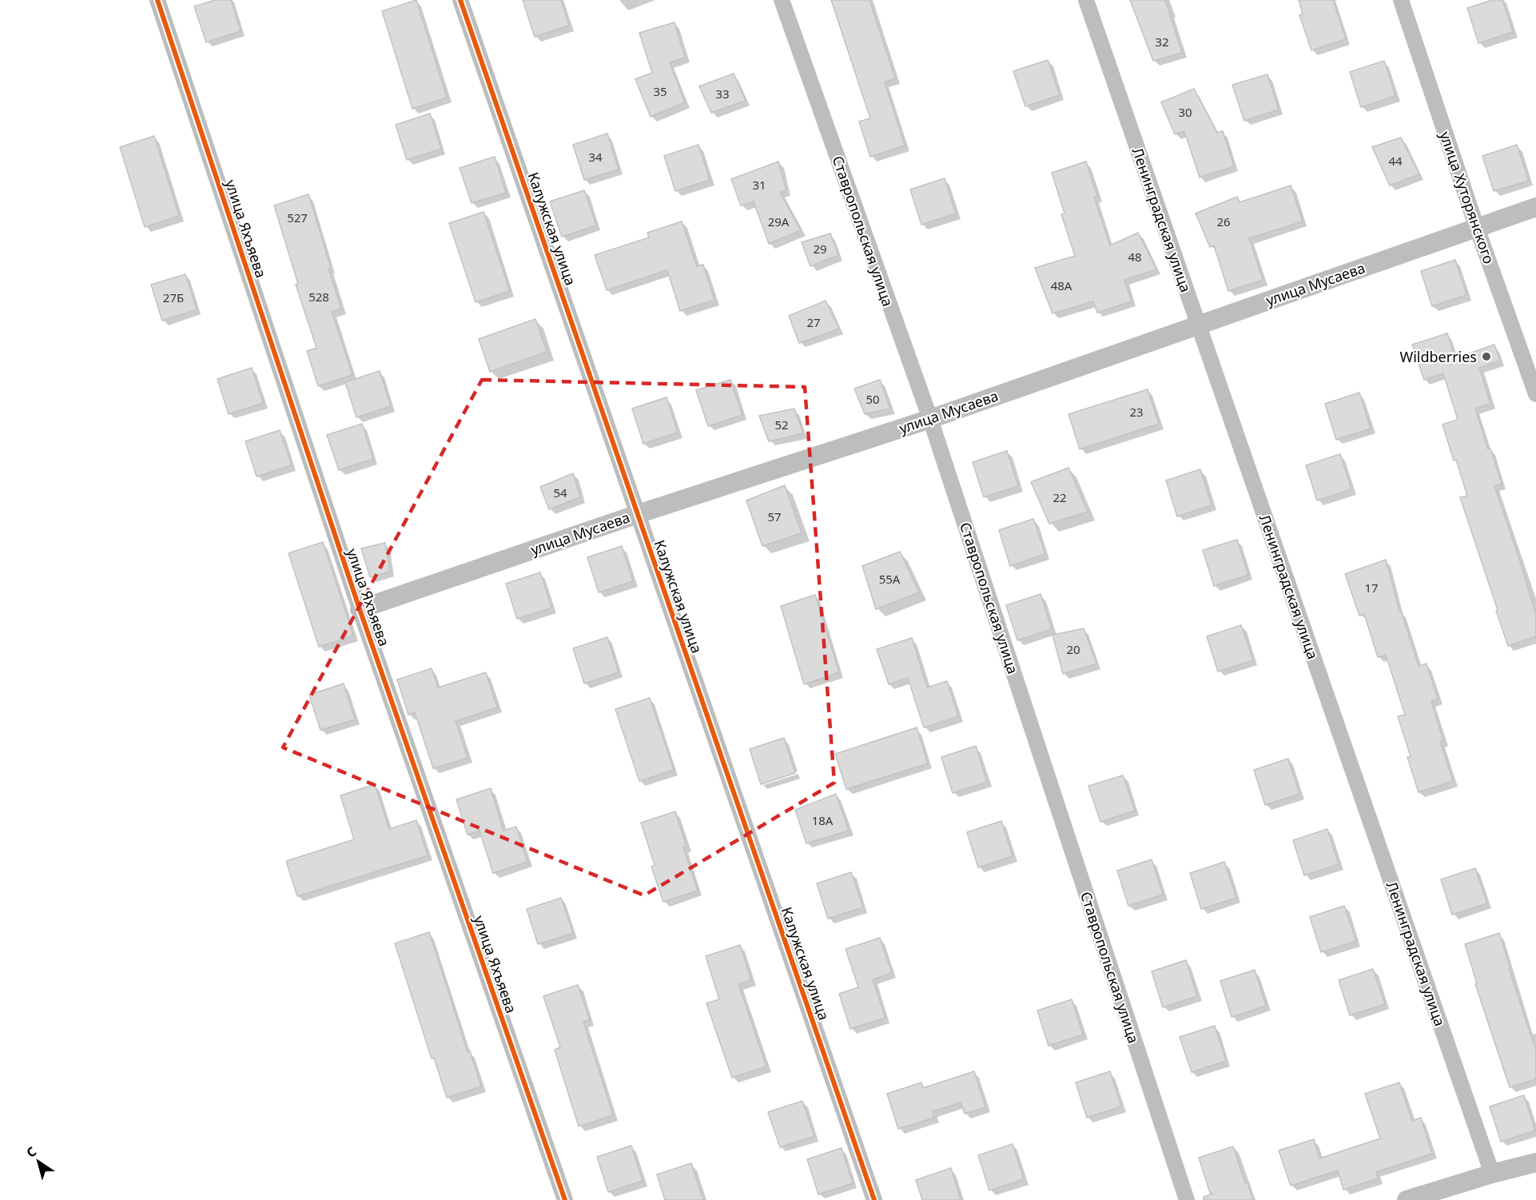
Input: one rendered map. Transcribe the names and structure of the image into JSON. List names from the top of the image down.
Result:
{
  "streets": {
    "street": [
      "улица Хуторянского",
      "Ленинградская улица",
      "улица Яхъяева",
      "Калужская улица",
      "Ставропольская улица",
      "улица Мусаева"
    ]
  },
  "crossings": [
    ["улица Хуторянского", "улица Мусаева"],
    ["Ленинградская улица", "улица Мусаева"],
    ["улица Яхъяева", "улица Мусаева"],
    ["Калужская улица", "улица Мусаева"],
    ["Ставропольская улица", "улица Мусаева"]
  ],
  "places": ["Wildberries"],
  "house_numbers": [
    "32",
    "35",
    "33",
    "30",
    "34",
    "44",
    "31",
    "527",
    "29А",
    "26",
    "29",
    "48",
    "48А",
    "528",
    "27Б",
    "27",
    "50",
    "23",
    "52",
    "54",
    "22",
    "57",
    "55А",
    "17",
    "20",
    "18А"
  ],
  "north": "top left"
}
